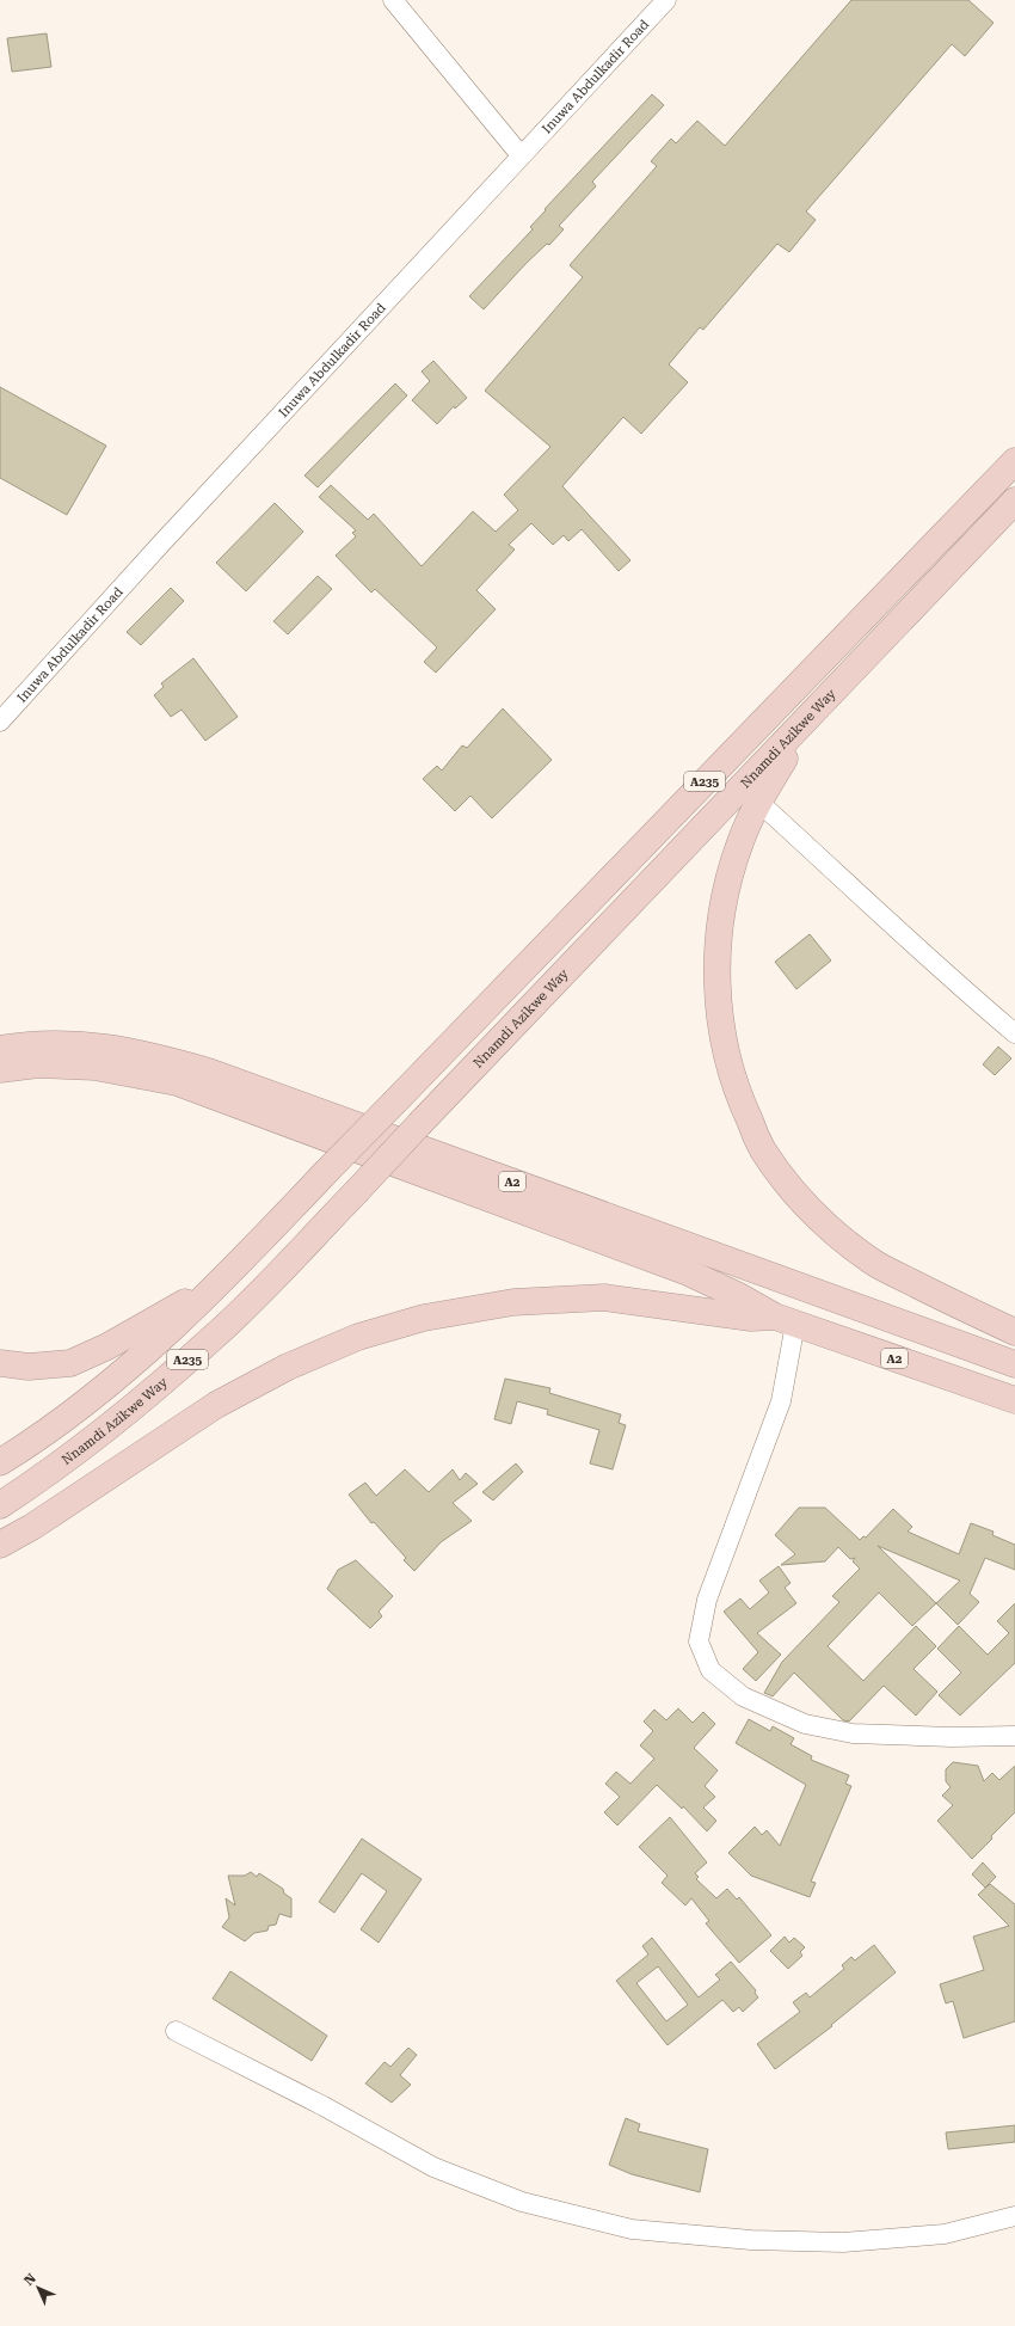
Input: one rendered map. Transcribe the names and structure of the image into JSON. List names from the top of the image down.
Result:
{
  "streets": {
    "highway": ["Nnamdi Azikwe Way", "A235", "A2"],
    "street": ["Inuwa Abdulkadir Road"]
  },
  "north": "top left"
}
